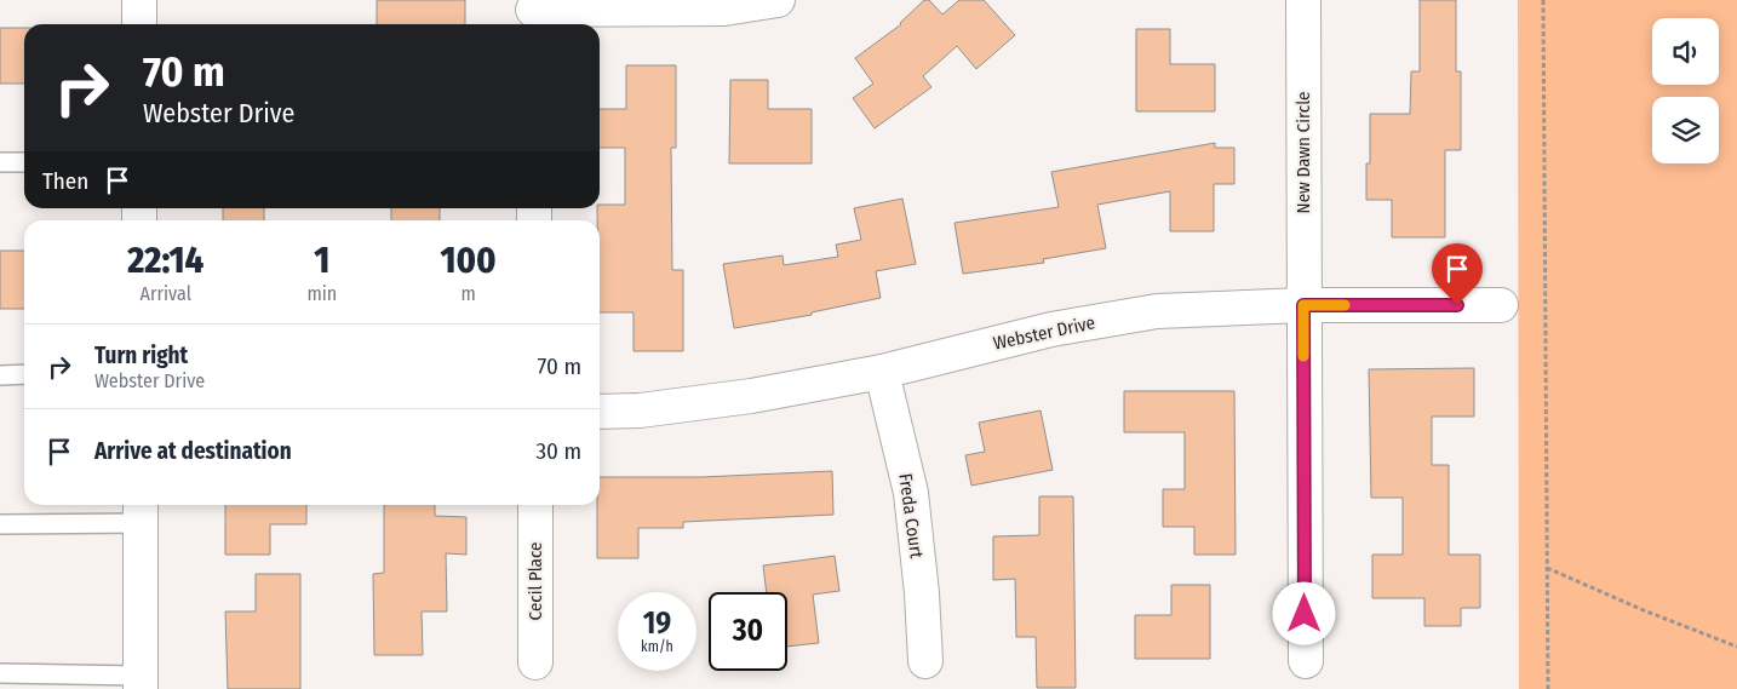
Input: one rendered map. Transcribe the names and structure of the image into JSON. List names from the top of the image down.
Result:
{
  "streets": {
    "street": [
      "New Dawn Circle",
      "Webster Drive",
      "Freda Court",
      "Cecil Place"
    ]
  },
  "crossings": [
    ["New Dawn Circle", "Webster Drive"],
    ["Webster Drive", "Freda Court"]
  ],
  "page": {
    "turn": ["70 m", "Webster Drive"],
    "then": "Then",
    "eta": [
      "22:14",
      "Arrival",
      "1",
      "min",
      "100",
      "m"
    ],
    "list": [
      {
        "name": "Turn right",
        "note": "Webster Drive",
        "value": "70 m"
      },
      {
        "name": "Arrive at destination",
        "value": "30 m"
      }
    ],
    "speed": "19 km/h",
    "limit": "30"
  }
}
